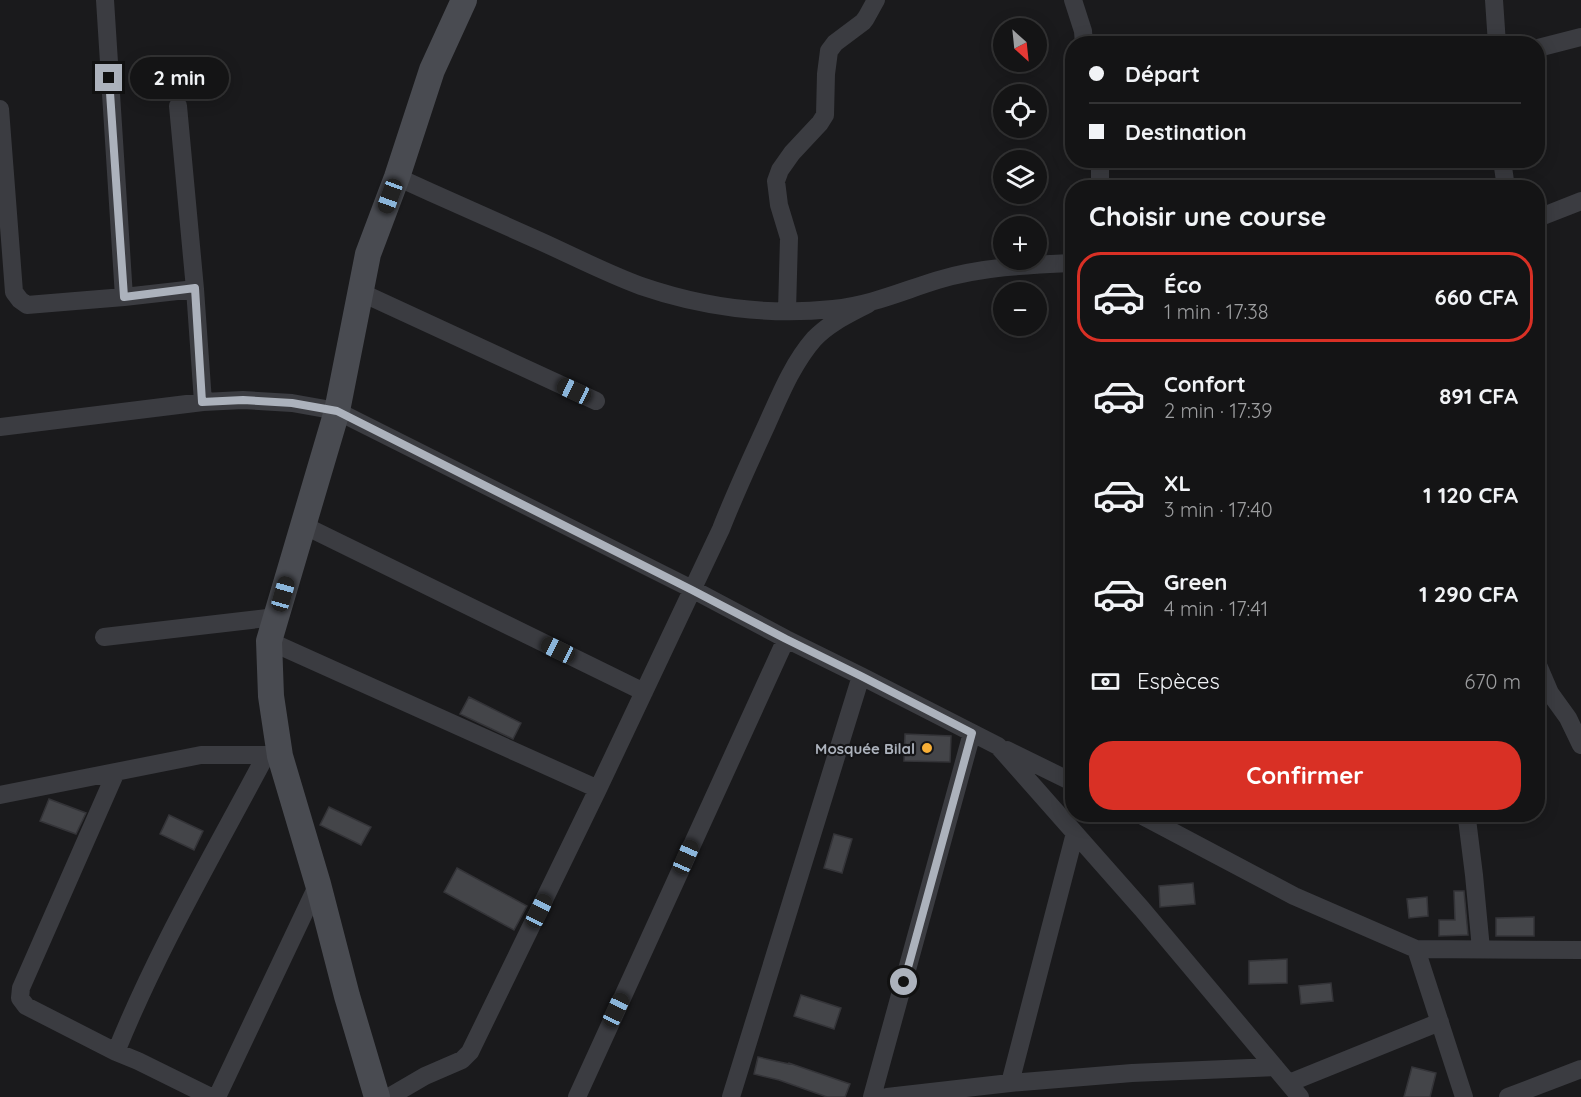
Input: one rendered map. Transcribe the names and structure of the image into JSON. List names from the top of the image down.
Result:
{
  "places": ["Mosquée Bilal"],
  "north": "bottom right",
  "page": {
    "map_buttons": ["+", "−"],
    "banner": ["Départ", "Destination"],
    "bubble": "2 min",
    "heading": "Choisir une course",
    "list": [
      {
        "name": "Éco",
        "note": "1 min · 17:38",
        "value": "660 CFA"
      },
      {
        "name": "Confort",
        "note": "2 min · 17:39",
        "value": "891 CFA"
      },
      {
        "name": "XL",
        "note": "3 min · 17:40",
        "value": "1 120 CFA"
      },
      {
        "name": "Green",
        "note": "4 min · 17:41",
        "value": "1 290 CFA"
      }
    ],
    "pay": ["Espèces", "670 m"],
    "buttons": "Confirmer"
  }
}
